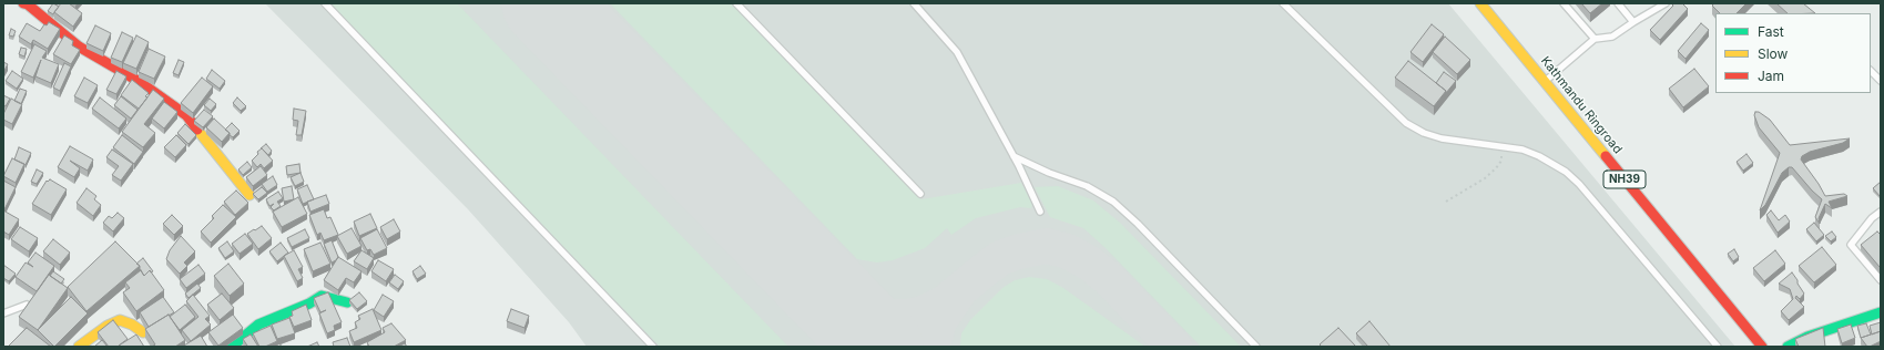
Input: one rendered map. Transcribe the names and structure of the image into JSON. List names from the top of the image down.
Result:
{
  "streets": {
    "main road": ["Kathmandu Ringroad", "NH39"]
  },
  "legend": ["Fast", "Slow", "Jam"]
}
